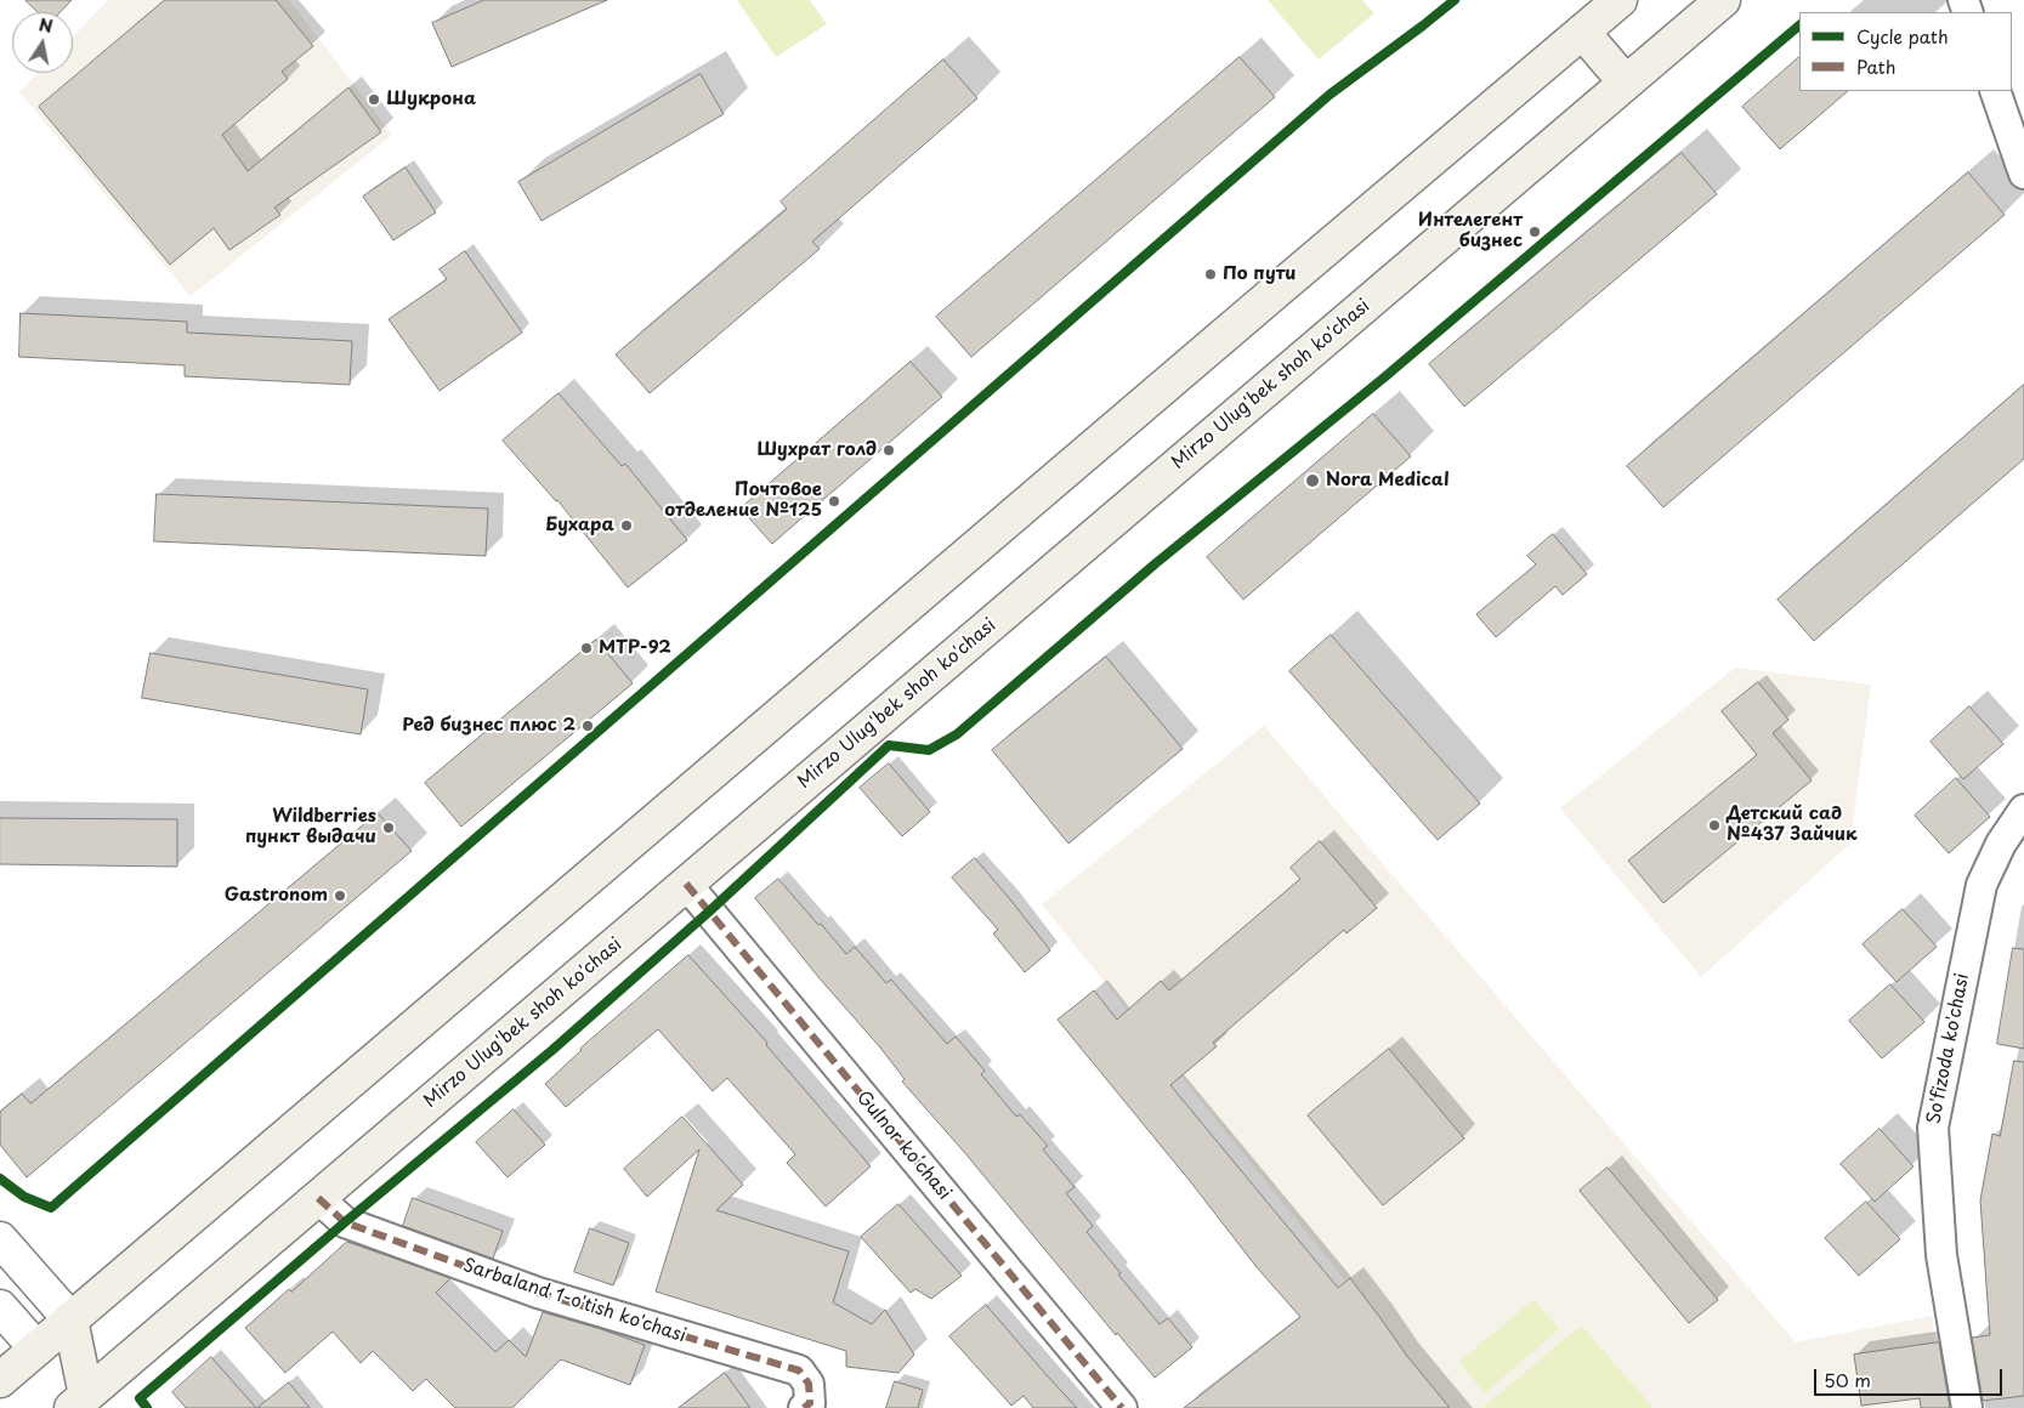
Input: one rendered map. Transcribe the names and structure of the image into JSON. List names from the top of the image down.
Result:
{
  "streets": {
    "main road": ["Mirzo Ulug'bek shoh ko'chasi"],
    "street": ["So'fizoda ko'chasi", "Gulnor koʻchasi", "Sarbaland 1-o'tish ko'chasi"]
  },
  "crossings": [
    ["Mirzo Ulug'bek shoh ko'chasi", "Gulnor koʻchasi"],
    ["Mirzo Ulug'bek shoh ko'chasi", "Sarbaland 1-o'tish ko'chasi"]
  ],
  "places": [
    "Шукрона",
    "Интелегент бизнес",
    "По пути",
    "Шухрат голд",
    "Nora Medical",
    "Почтовое отделение №125",
    "Бухара",
    "MTP-92",
    "Ред бизнес плюс 2",
    "Детский сад №437 Зайчик",
    "Wildberries пункт выдачи",
    "Gastronom"
  ],
  "legend": ["Cycle path", "Path"],
  "scale_bar": "50 m",
  "north": "top"
}
